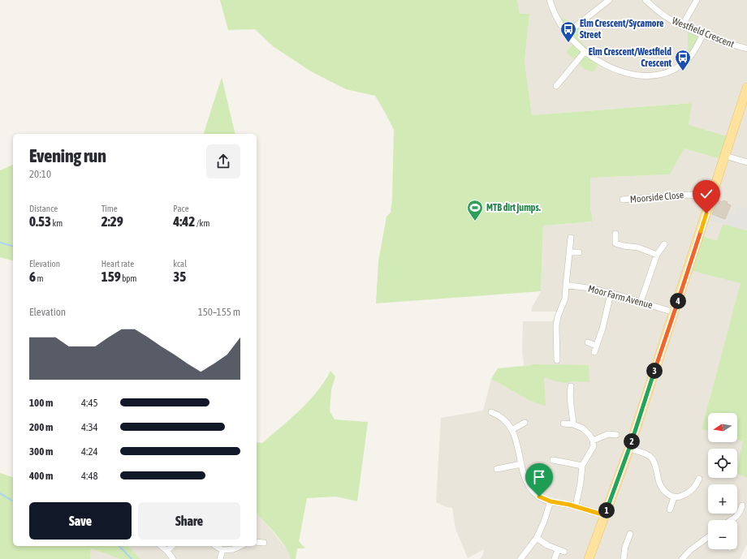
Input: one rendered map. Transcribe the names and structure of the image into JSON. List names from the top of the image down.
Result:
{
  "streets": {
    "street": ["Westfield Crescent", "Moorside Close", "Moor Farm Avenue"]
  },
  "places": {
    "bus stop": ["Elm Crescent/Sycamore Street", "Elm Crescent/Westfield Crescent"],
    "sports": ["MTB dirt jumps."]
  },
  "north": "left",
  "page": {
    "heading": ["Evening run", "20:10"],
    "stats": [
      ["Distance", "0.53 km"],
      ["Time", "2:29"],
      ["Pace", "4:42 /km"],
      ["Elevation", "6 m"],
      ["Heart rate", "159 bpm"],
      ["kcal", "35"]
    ],
    "pins": [
      "4",
      "3",
      "2",
      "1"
    ],
    "chart": ["Elevation", "150–155 m"],
    "list": [
      {
        "name": "100 m",
        "note": "4:45"
      },
      {
        "name": "200 m",
        "note": "4:34"
      },
      {
        "name": "300 m",
        "note": "4:24"
      },
      {
        "name": "400 m",
        "note": "4:48"
      }
    ],
    "map_buttons": ["+", "−"],
    "buttons": ["Save", "Share"]
  }
}
